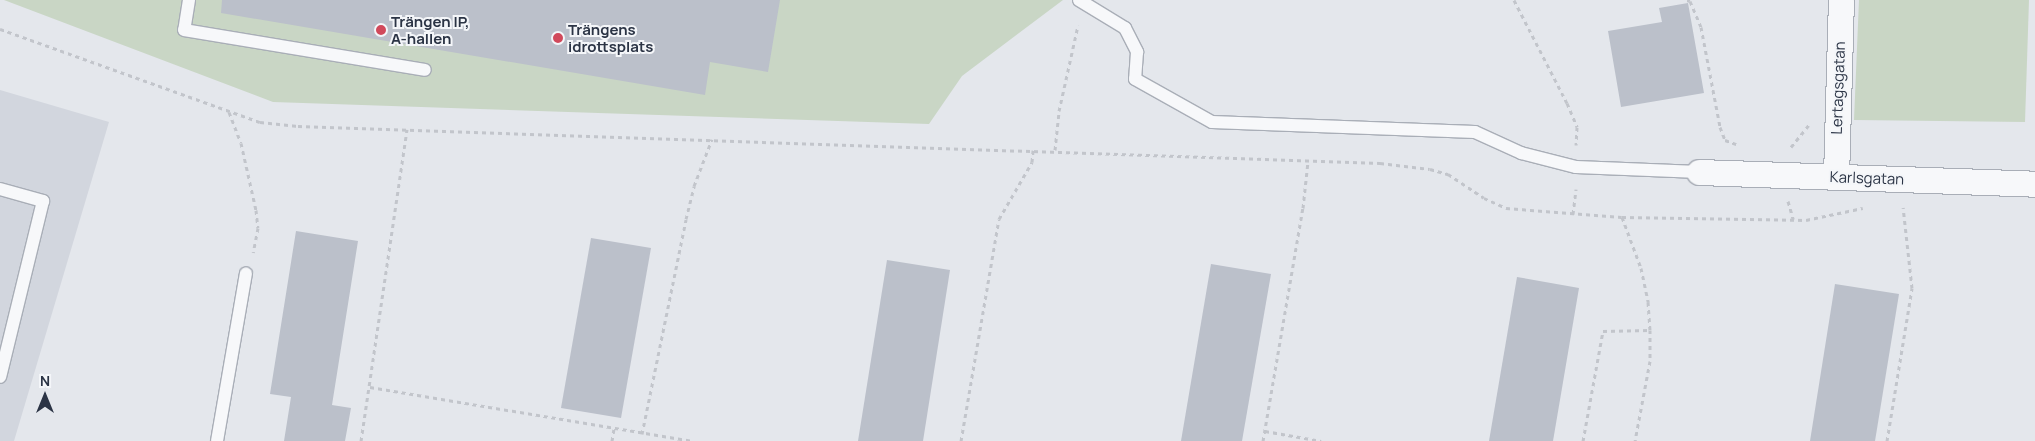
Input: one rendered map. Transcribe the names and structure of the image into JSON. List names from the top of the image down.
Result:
{
  "streets": {
    "street": ["Lertagsgatan", "Karlsgatan"]
  },
  "crossings": [
    ["Lertagsgatan", "Karlsgatan"]
  ],
  "places": ["Trängen IP, A-hallen", "Trängens idrottsplats"],
  "north": "top"
}
